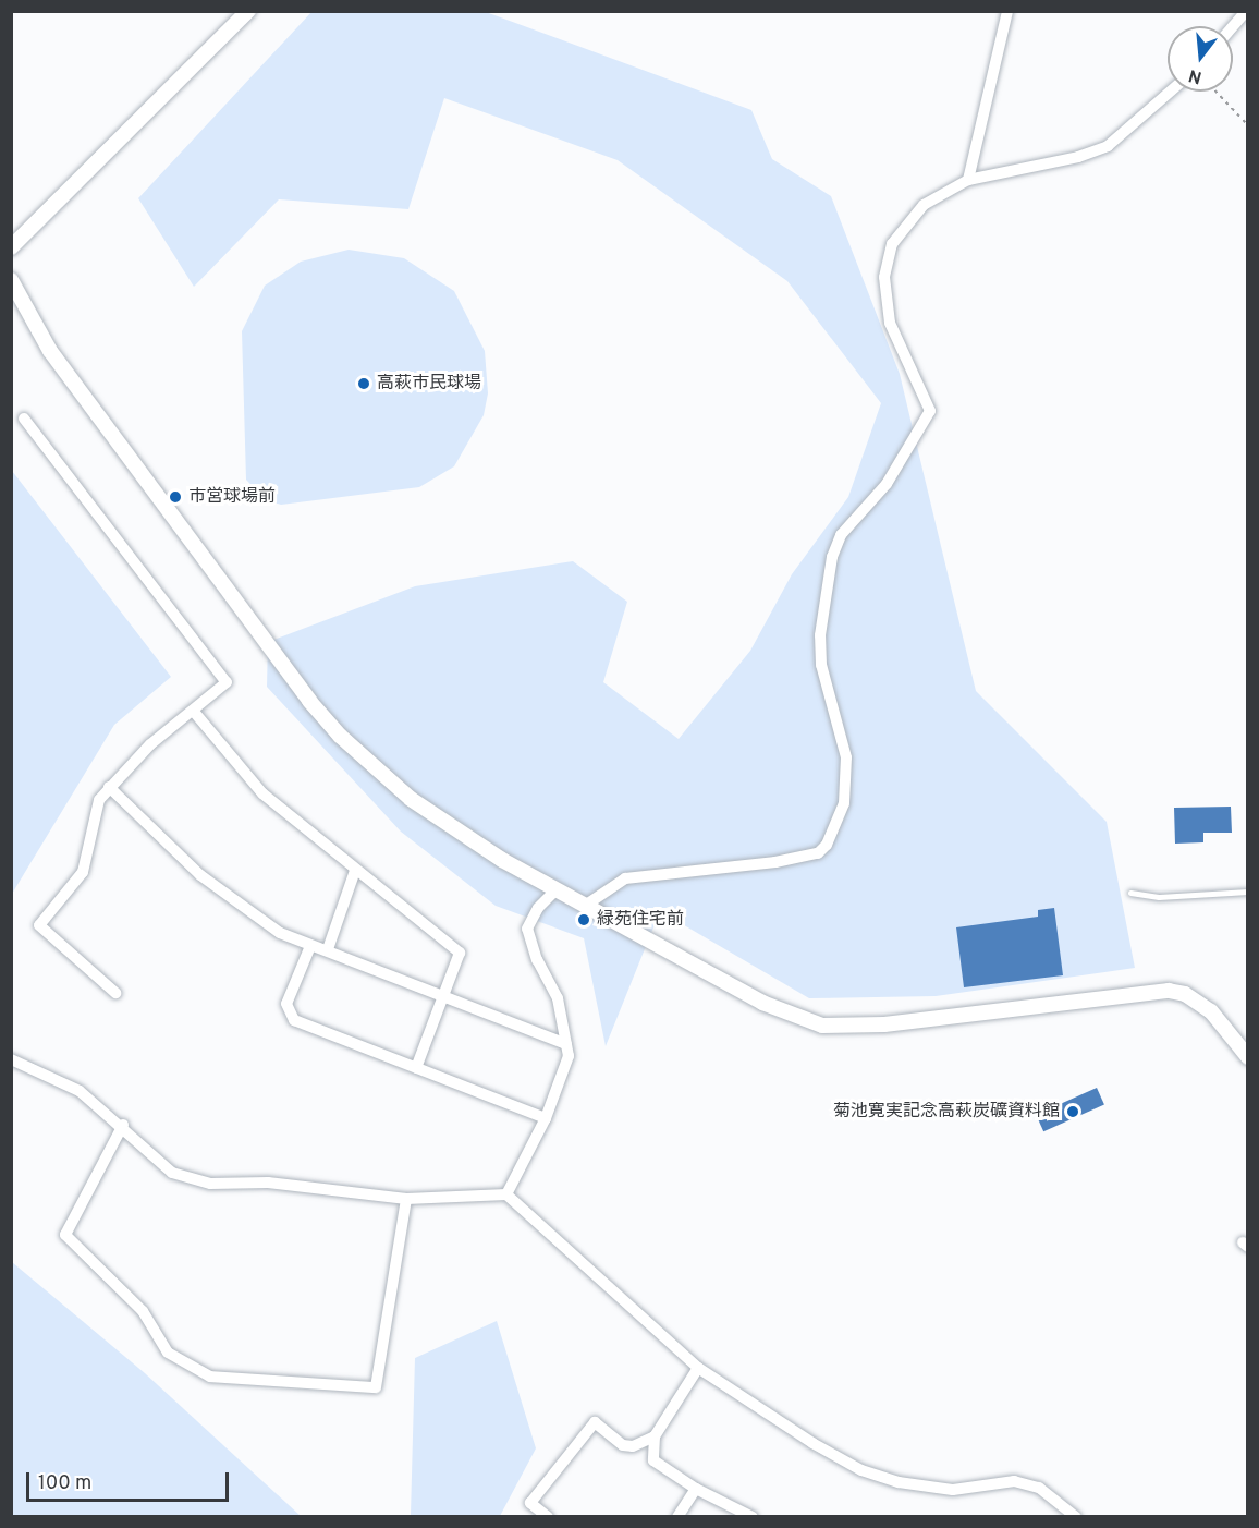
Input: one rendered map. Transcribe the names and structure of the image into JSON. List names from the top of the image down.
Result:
{
  "places": [
    "高萩市民球場",
    "市営球場前",
    "緑苑住宅前",
    "菊池寛実記念高萩炭礦資料館"
  ],
  "scale_bar": "100 m",
  "north": "bottom"
}
